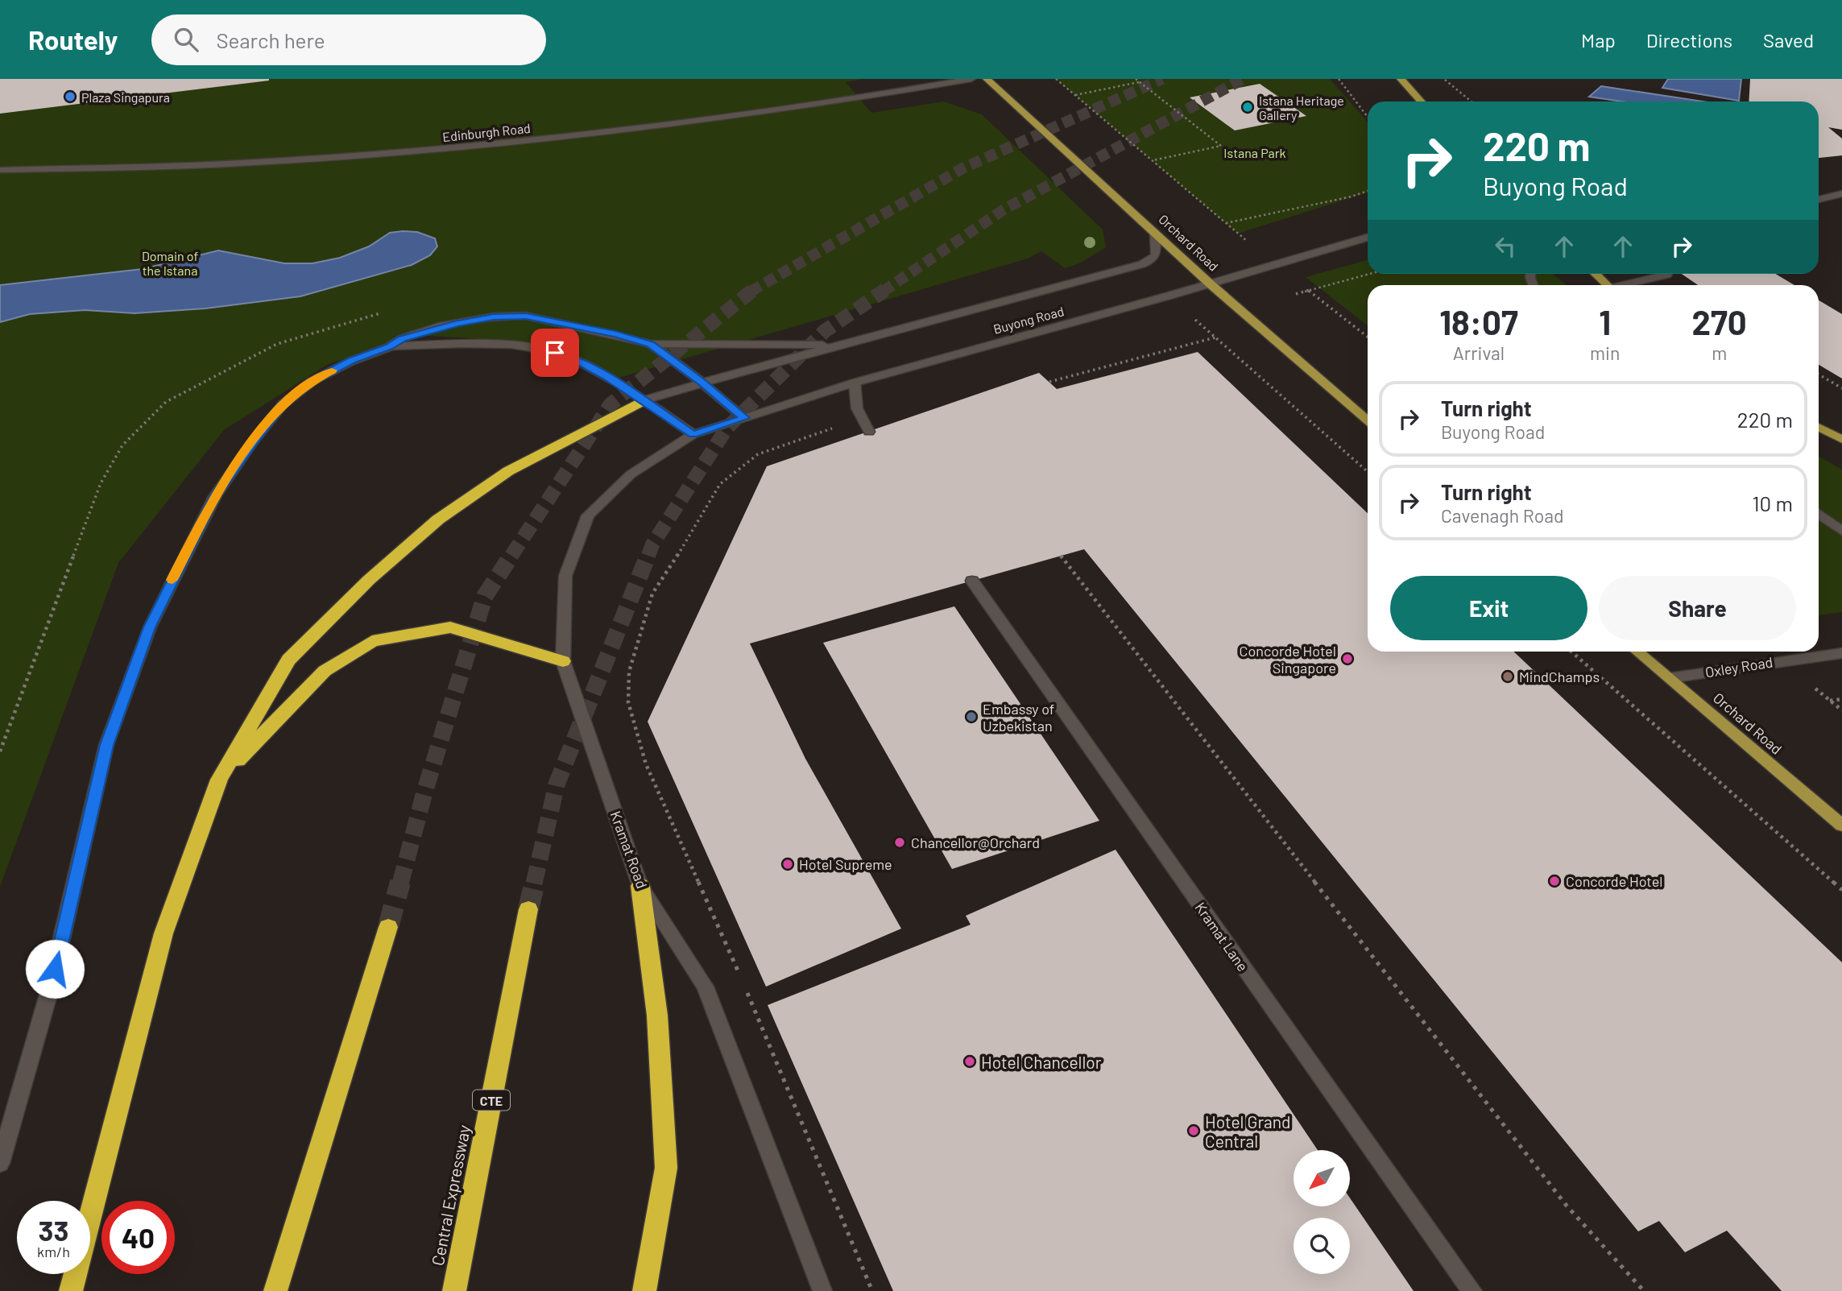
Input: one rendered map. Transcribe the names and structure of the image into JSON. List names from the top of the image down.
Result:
{
  "streets": {
    "highway": ["CTE", "Central Expressway"],
    "main road": ["Orchard Road"],
    "street": [
      "Edinburgh Road",
      "Buyong Road",
      "Oxley Road",
      "Kramat Road",
      "Kramat Lane"
    ]
  },
  "crossings": [
    ["Orchard Road", "Buyong Road"],
    ["Orchard Road", "Oxley Road"],
    ["Buyong Road", "Kramat Road"]
  ],
  "parks": ["Istana Park", "Domain of the Istana"],
  "places": [
    "Plaza Singapura",
    "Istana Heritage Gallery",
    "Concorde Hotel Singapore",
    "MindChamps",
    "Embassy of Uzbekistan",
    "Chancellor@Orchard",
    "Hotel Supreme",
    "Concorde Hotel",
    "Hotel Chancellor",
    "Hotel Grand Central"
  ],
  "north": "bottom left",
  "page": {
    "header": "Routely",
    "search": "Search here",
    "nav": ["Map", "Directions", "Saved"],
    "turn": ["220 m", "Buyong Road"],
    "eta": [
      "18:07",
      "Arrival",
      "1",
      "min",
      "270",
      "m"
    ],
    "list": [
      {
        "name": "Turn right",
        "note": "Buyong Road",
        "value": "220 m"
      },
      {
        "name": "Turn right",
        "note": "Cavenagh Road",
        "value": "10 m"
      }
    ],
    "buttons": ["Exit", "Share"],
    "speed": "33 km/h",
    "limit": "40"
  }
}
